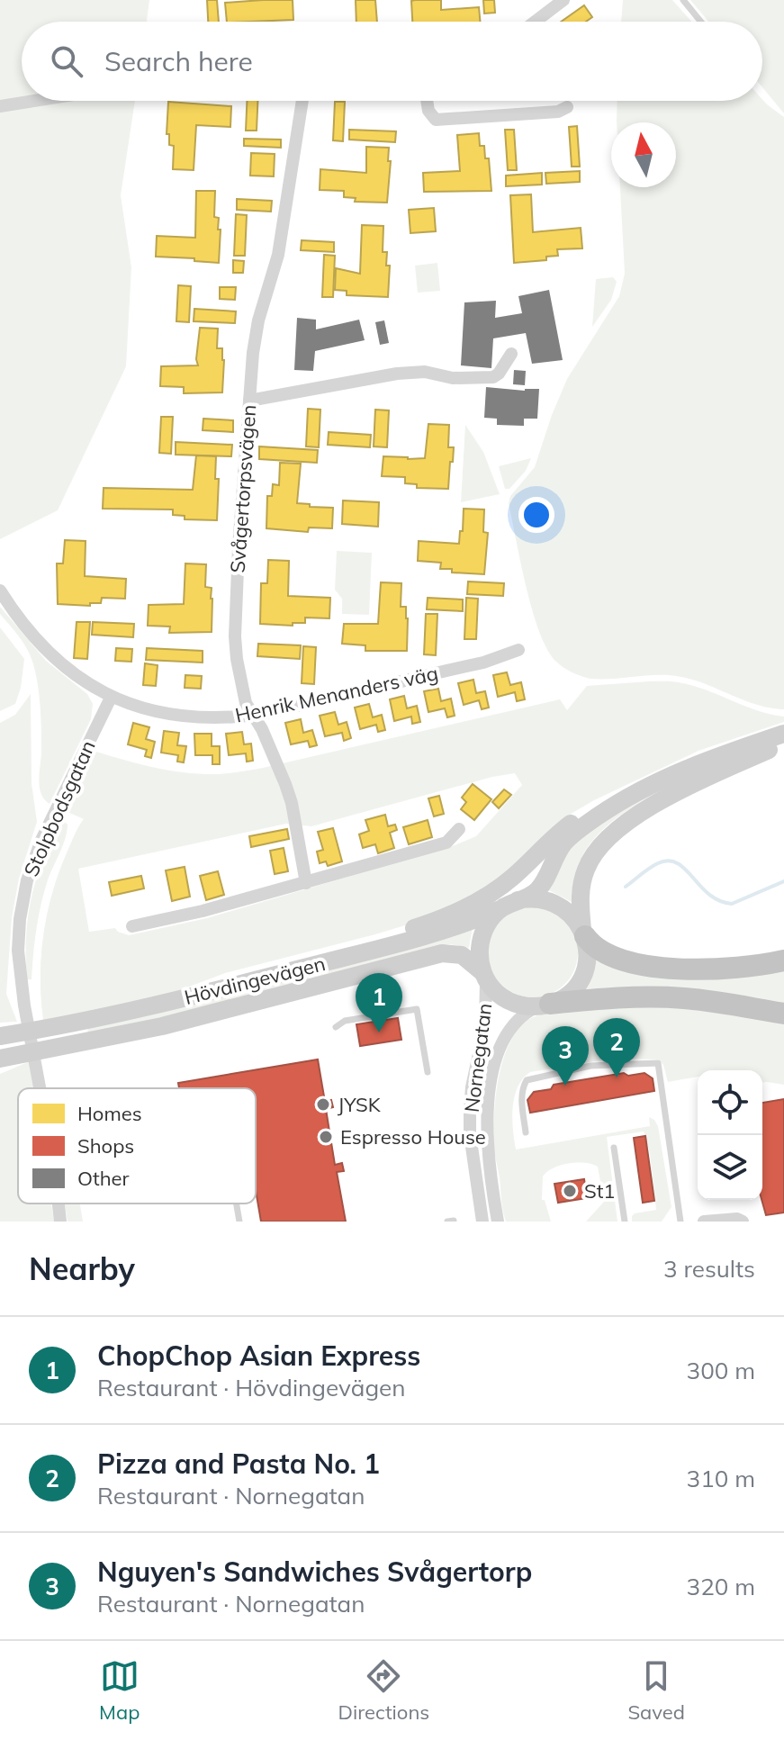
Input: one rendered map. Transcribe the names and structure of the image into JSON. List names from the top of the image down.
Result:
{
  "streets": {
    "street": [
      "Svågertorpsvägen",
      "Henrik Menanders väg",
      "Stolpbodsgatan",
      "Hövdingevägen",
      "Nornegatan"
    ]
  },
  "crossings": [
    ["Svågertorpsvägen", "Henrik Menanders väg"],
    ["Henrik Menanders väg", "Stolpbodsgatan"],
    ["Hövdingevägen", "Nornegatan"]
  ],
  "places": ["JYSK", "Espresso House", "St1"],
  "legend": ["Homes", "Shops", "Other"],
  "north": "top",
  "page": {
    "search": "Search here",
    "pins": ["1", "2", "3"],
    "heading": ["Nearby", "3 results"],
    "list": [
      {
        "mark": "1",
        "name": "ChopChop Asian Express",
        "note": "Restaurant · Hövdingevägen",
        "value": "300 m"
      },
      {
        "mark": "2",
        "name": "Pizza and Pasta No. 1",
        "note": "Restaurant · Nornegatan",
        "value": "310 m"
      },
      {
        "mark": "3",
        "name": "Nguyen's Sandwiches Svågertorp",
        "note": "Restaurant · Nornegatan",
        "value": "320 m"
      }
    ],
    "nav": ["Map", "Directions", "Saved"]
  }
}
